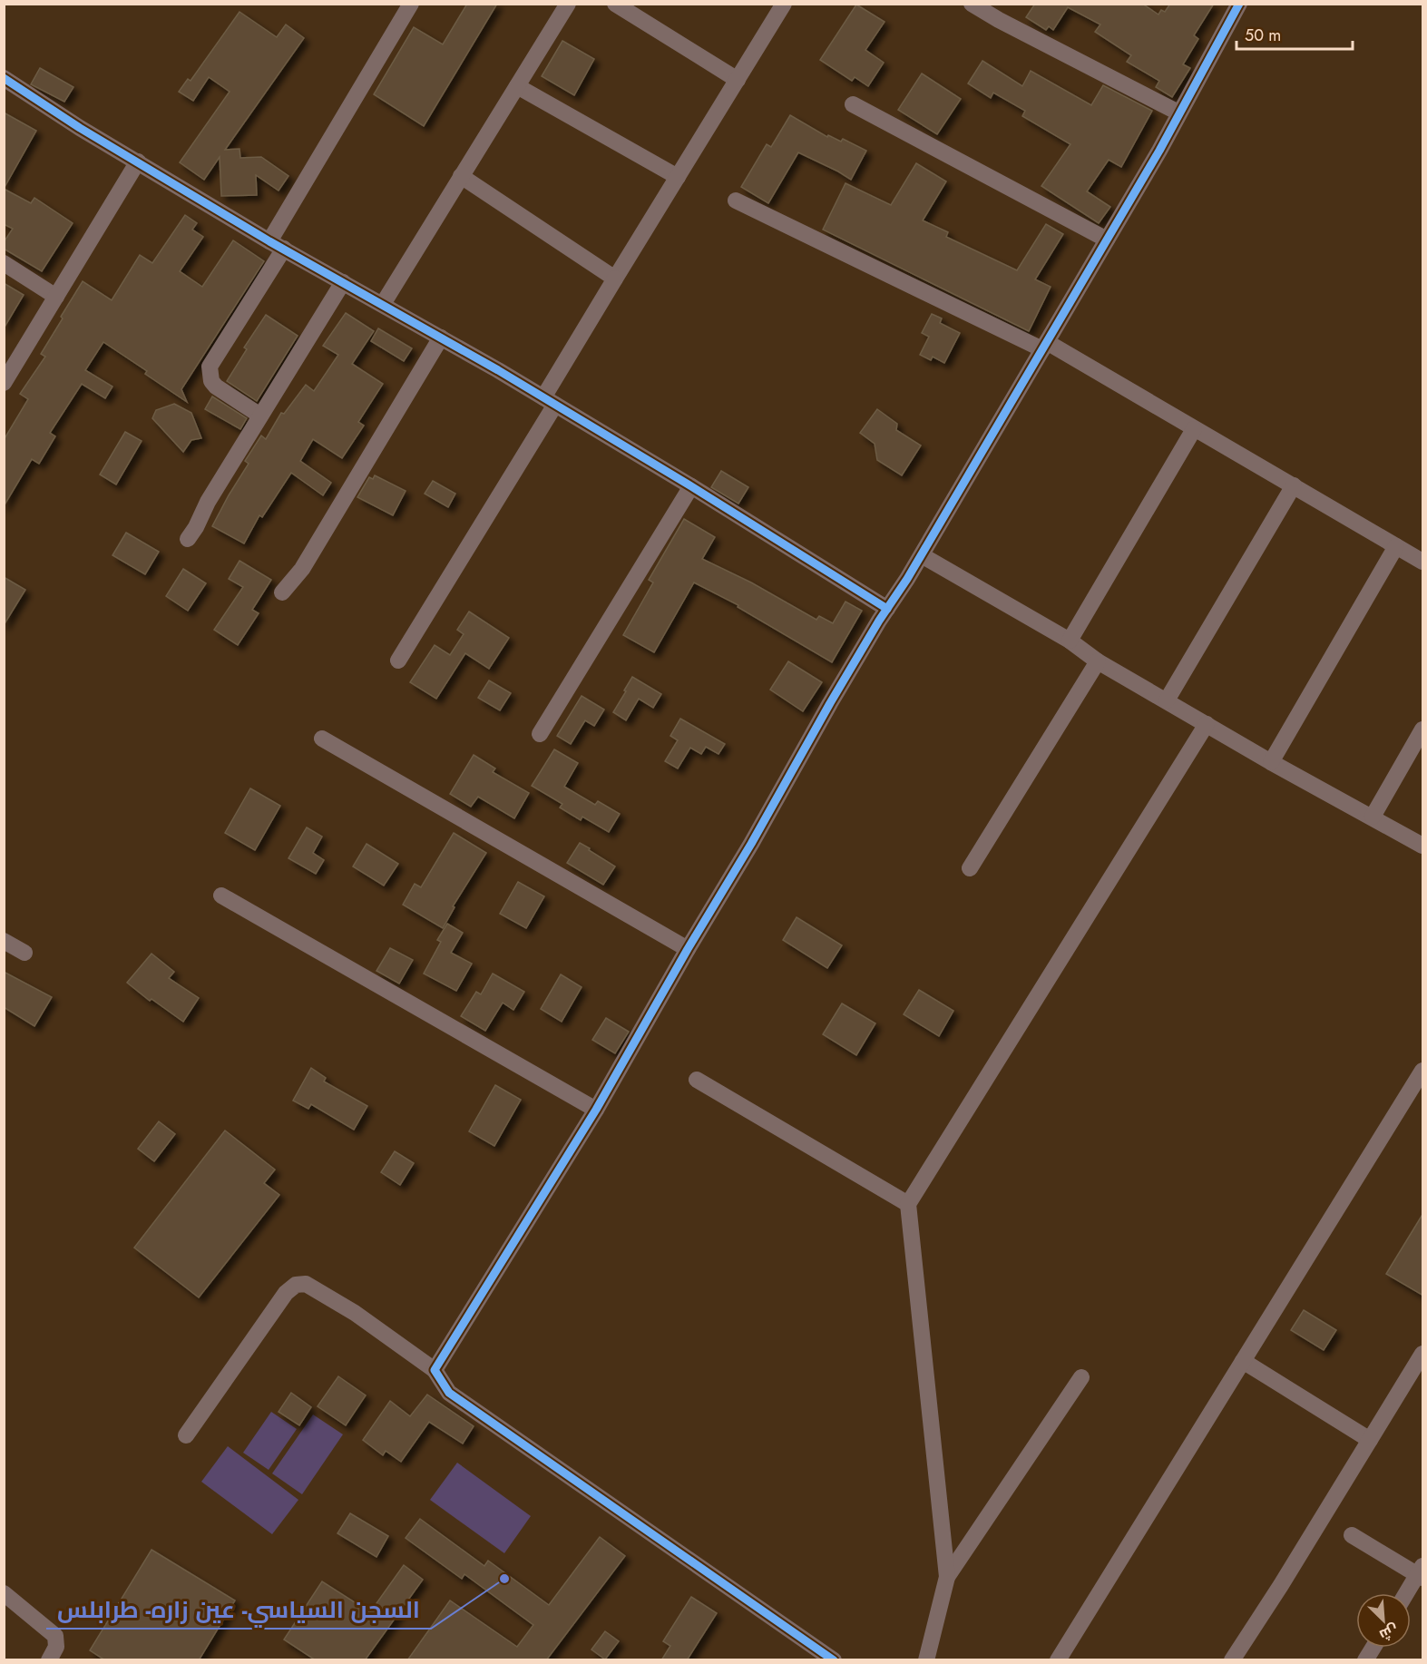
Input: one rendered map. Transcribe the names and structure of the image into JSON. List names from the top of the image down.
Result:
{
  "places": ["السجن السياسي- عين زاره- طرابلس"],
  "scale_bar": "50 m",
  "north": "bottom right"
}
